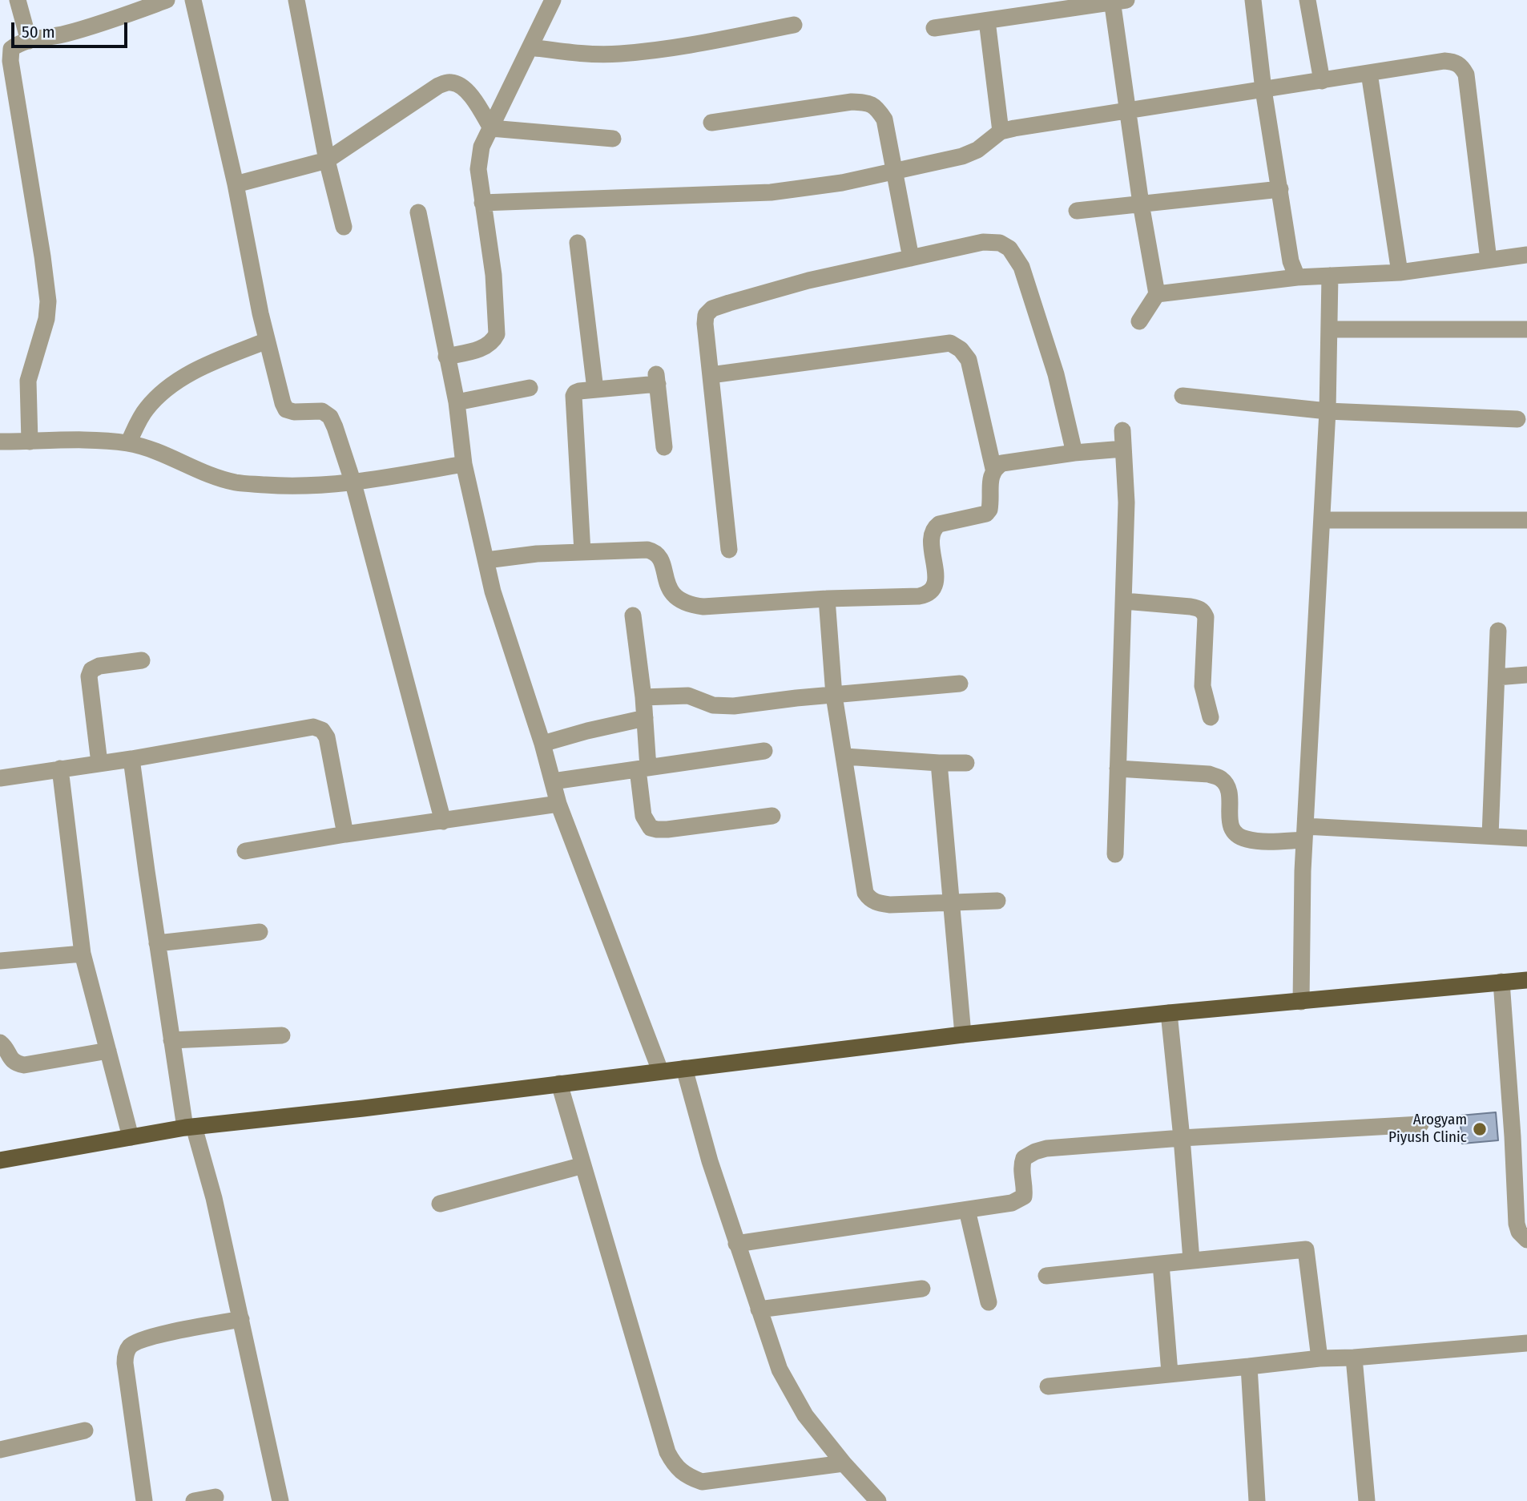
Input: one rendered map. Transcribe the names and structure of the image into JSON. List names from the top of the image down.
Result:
{
  "places": ["Arogyam Piyush Clinic"],
  "scale_bar": "50 m"
}
